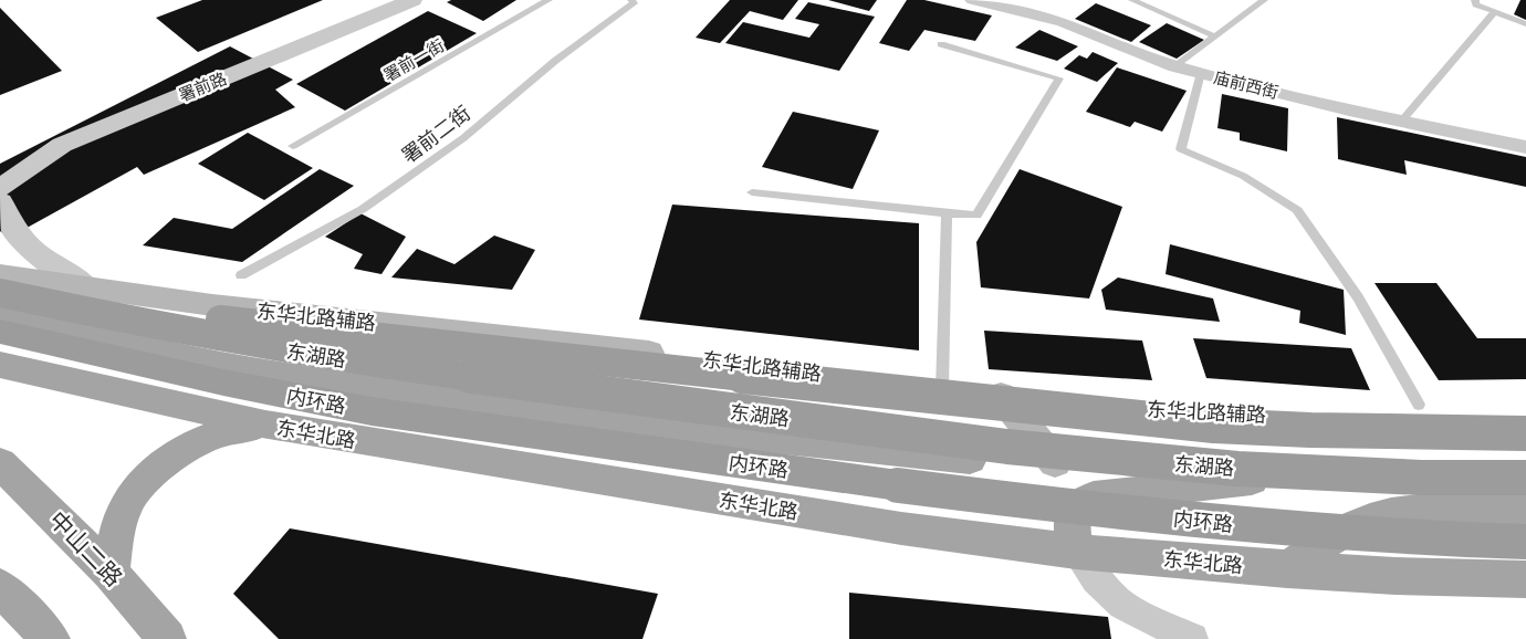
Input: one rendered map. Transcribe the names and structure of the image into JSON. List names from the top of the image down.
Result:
{
  "streets": {
    "highway": ["东湖路", "内环路"],
    "main road": ["东华北路辅路", "东华北路", "中山二路"],
    "street": ["庙前西街", "署前路"],
    "lane": ["署前一街", "署前二街"]
  }
}
